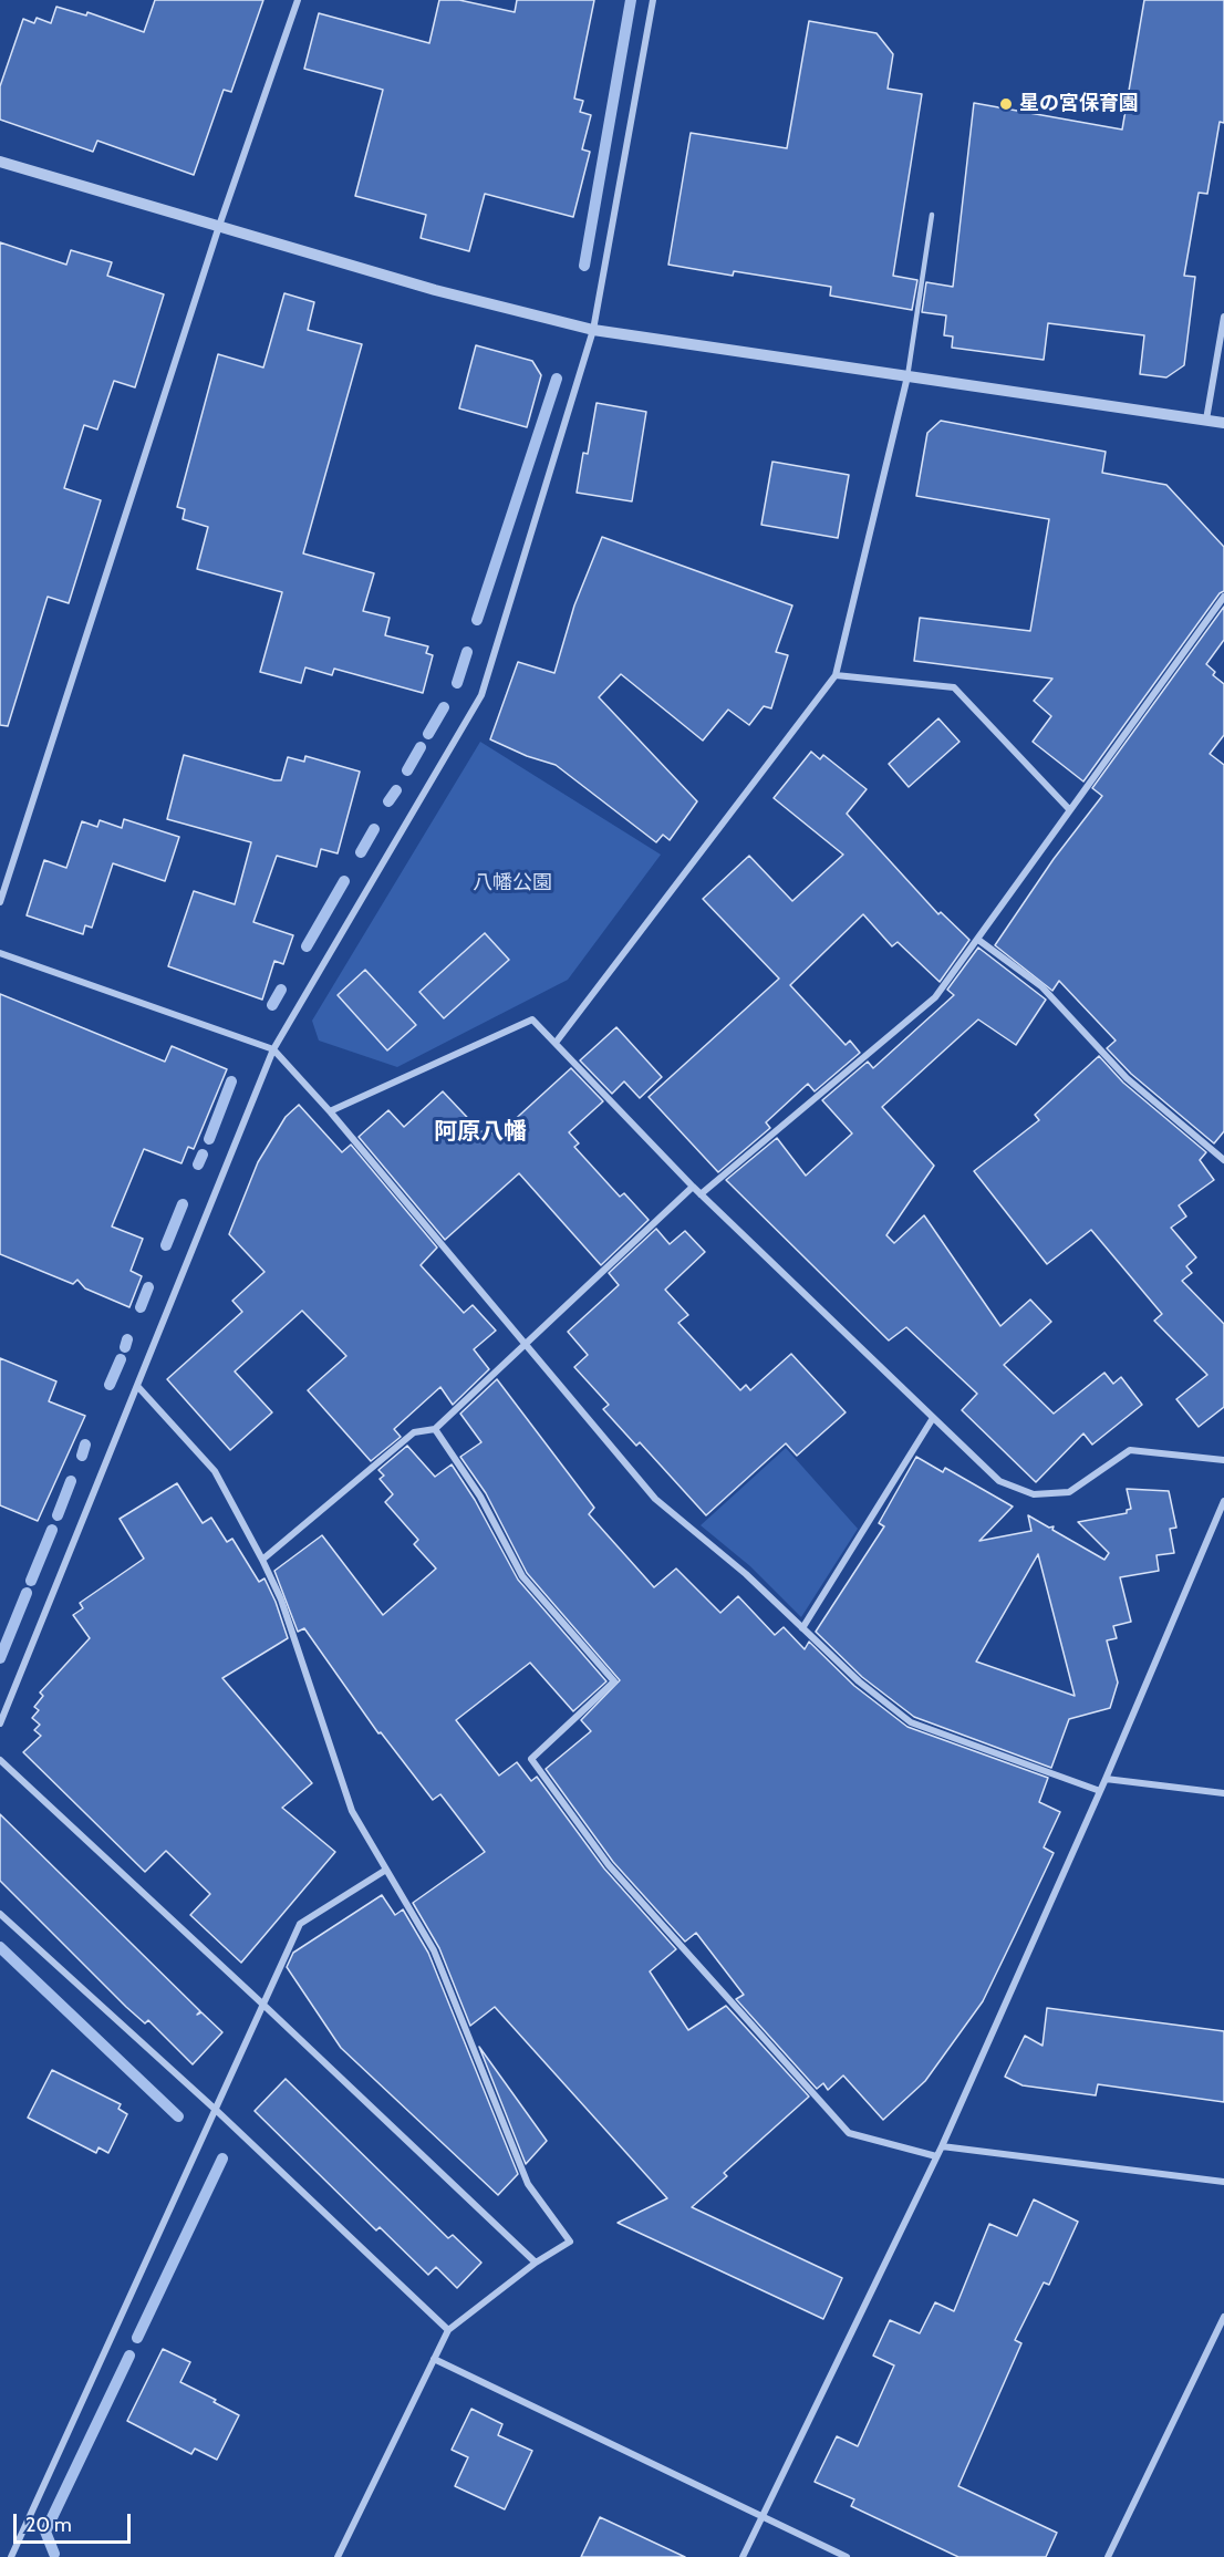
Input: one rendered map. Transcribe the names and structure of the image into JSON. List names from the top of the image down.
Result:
{
  "districts": ["阿原八幡"],
  "parks": ["八幡公園"],
  "places": ["星の宮保育園"],
  "scale_bar": "20 m"
}
